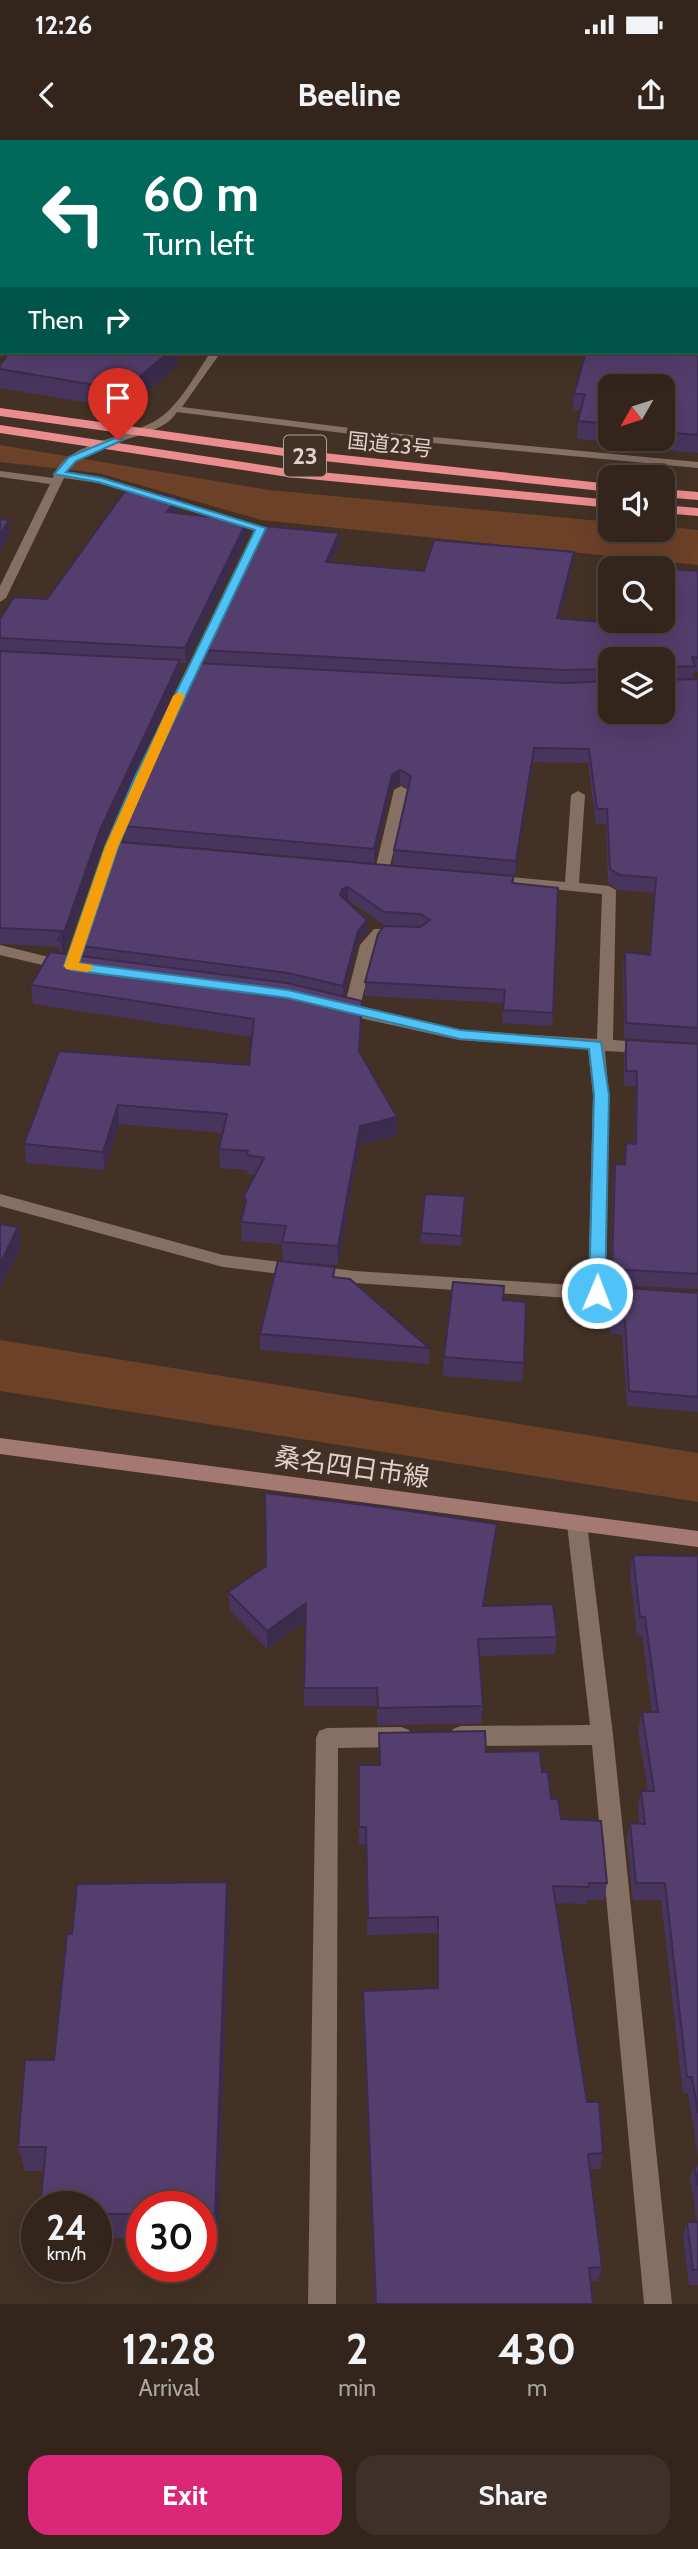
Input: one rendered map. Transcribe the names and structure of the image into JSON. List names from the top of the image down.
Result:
{
  "streets": {
    "highway": ["国道23号", "23"],
    "main road": ["桑名四日市線"]
  },
  "north": "bottom left",
  "page": {
    "status": "12:26",
    "header": "Beeline",
    "turn": ["60 m", "Turn left"],
    "then": "Then",
    "speed": "24 km/h",
    "limit": "30",
    "eta": [
      "12:28",
      "Arrival",
      "2",
      "min",
      "430",
      "m"
    ],
    "buttons": ["Exit", "Share"]
  }
}
